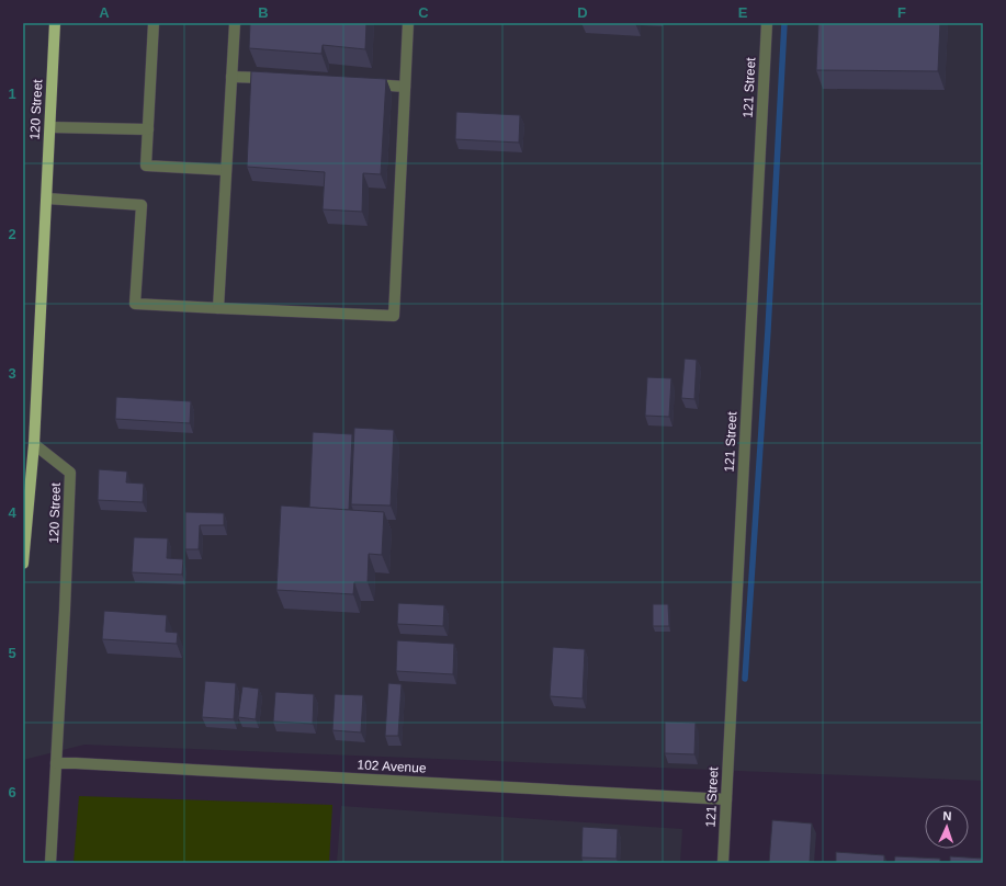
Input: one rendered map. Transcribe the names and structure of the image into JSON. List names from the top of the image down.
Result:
{
  "streets": {
    "main road": ["120 Street"],
    "street": ["121 Street", "102 Avenue"]
  },
  "crossings": [
    ["121 Street", "102 Avenue"],
    ["120 Street", "102 Avenue"]
  ],
  "north": "top",
  "grid": {
    "columns": [
      "A",
      "B",
      "C",
      "D",
      "E",
      "F"
    ],
    "rows": [
      "1",
      "2",
      "3",
      "4",
      "5",
      "6"
    ]
  }
}
